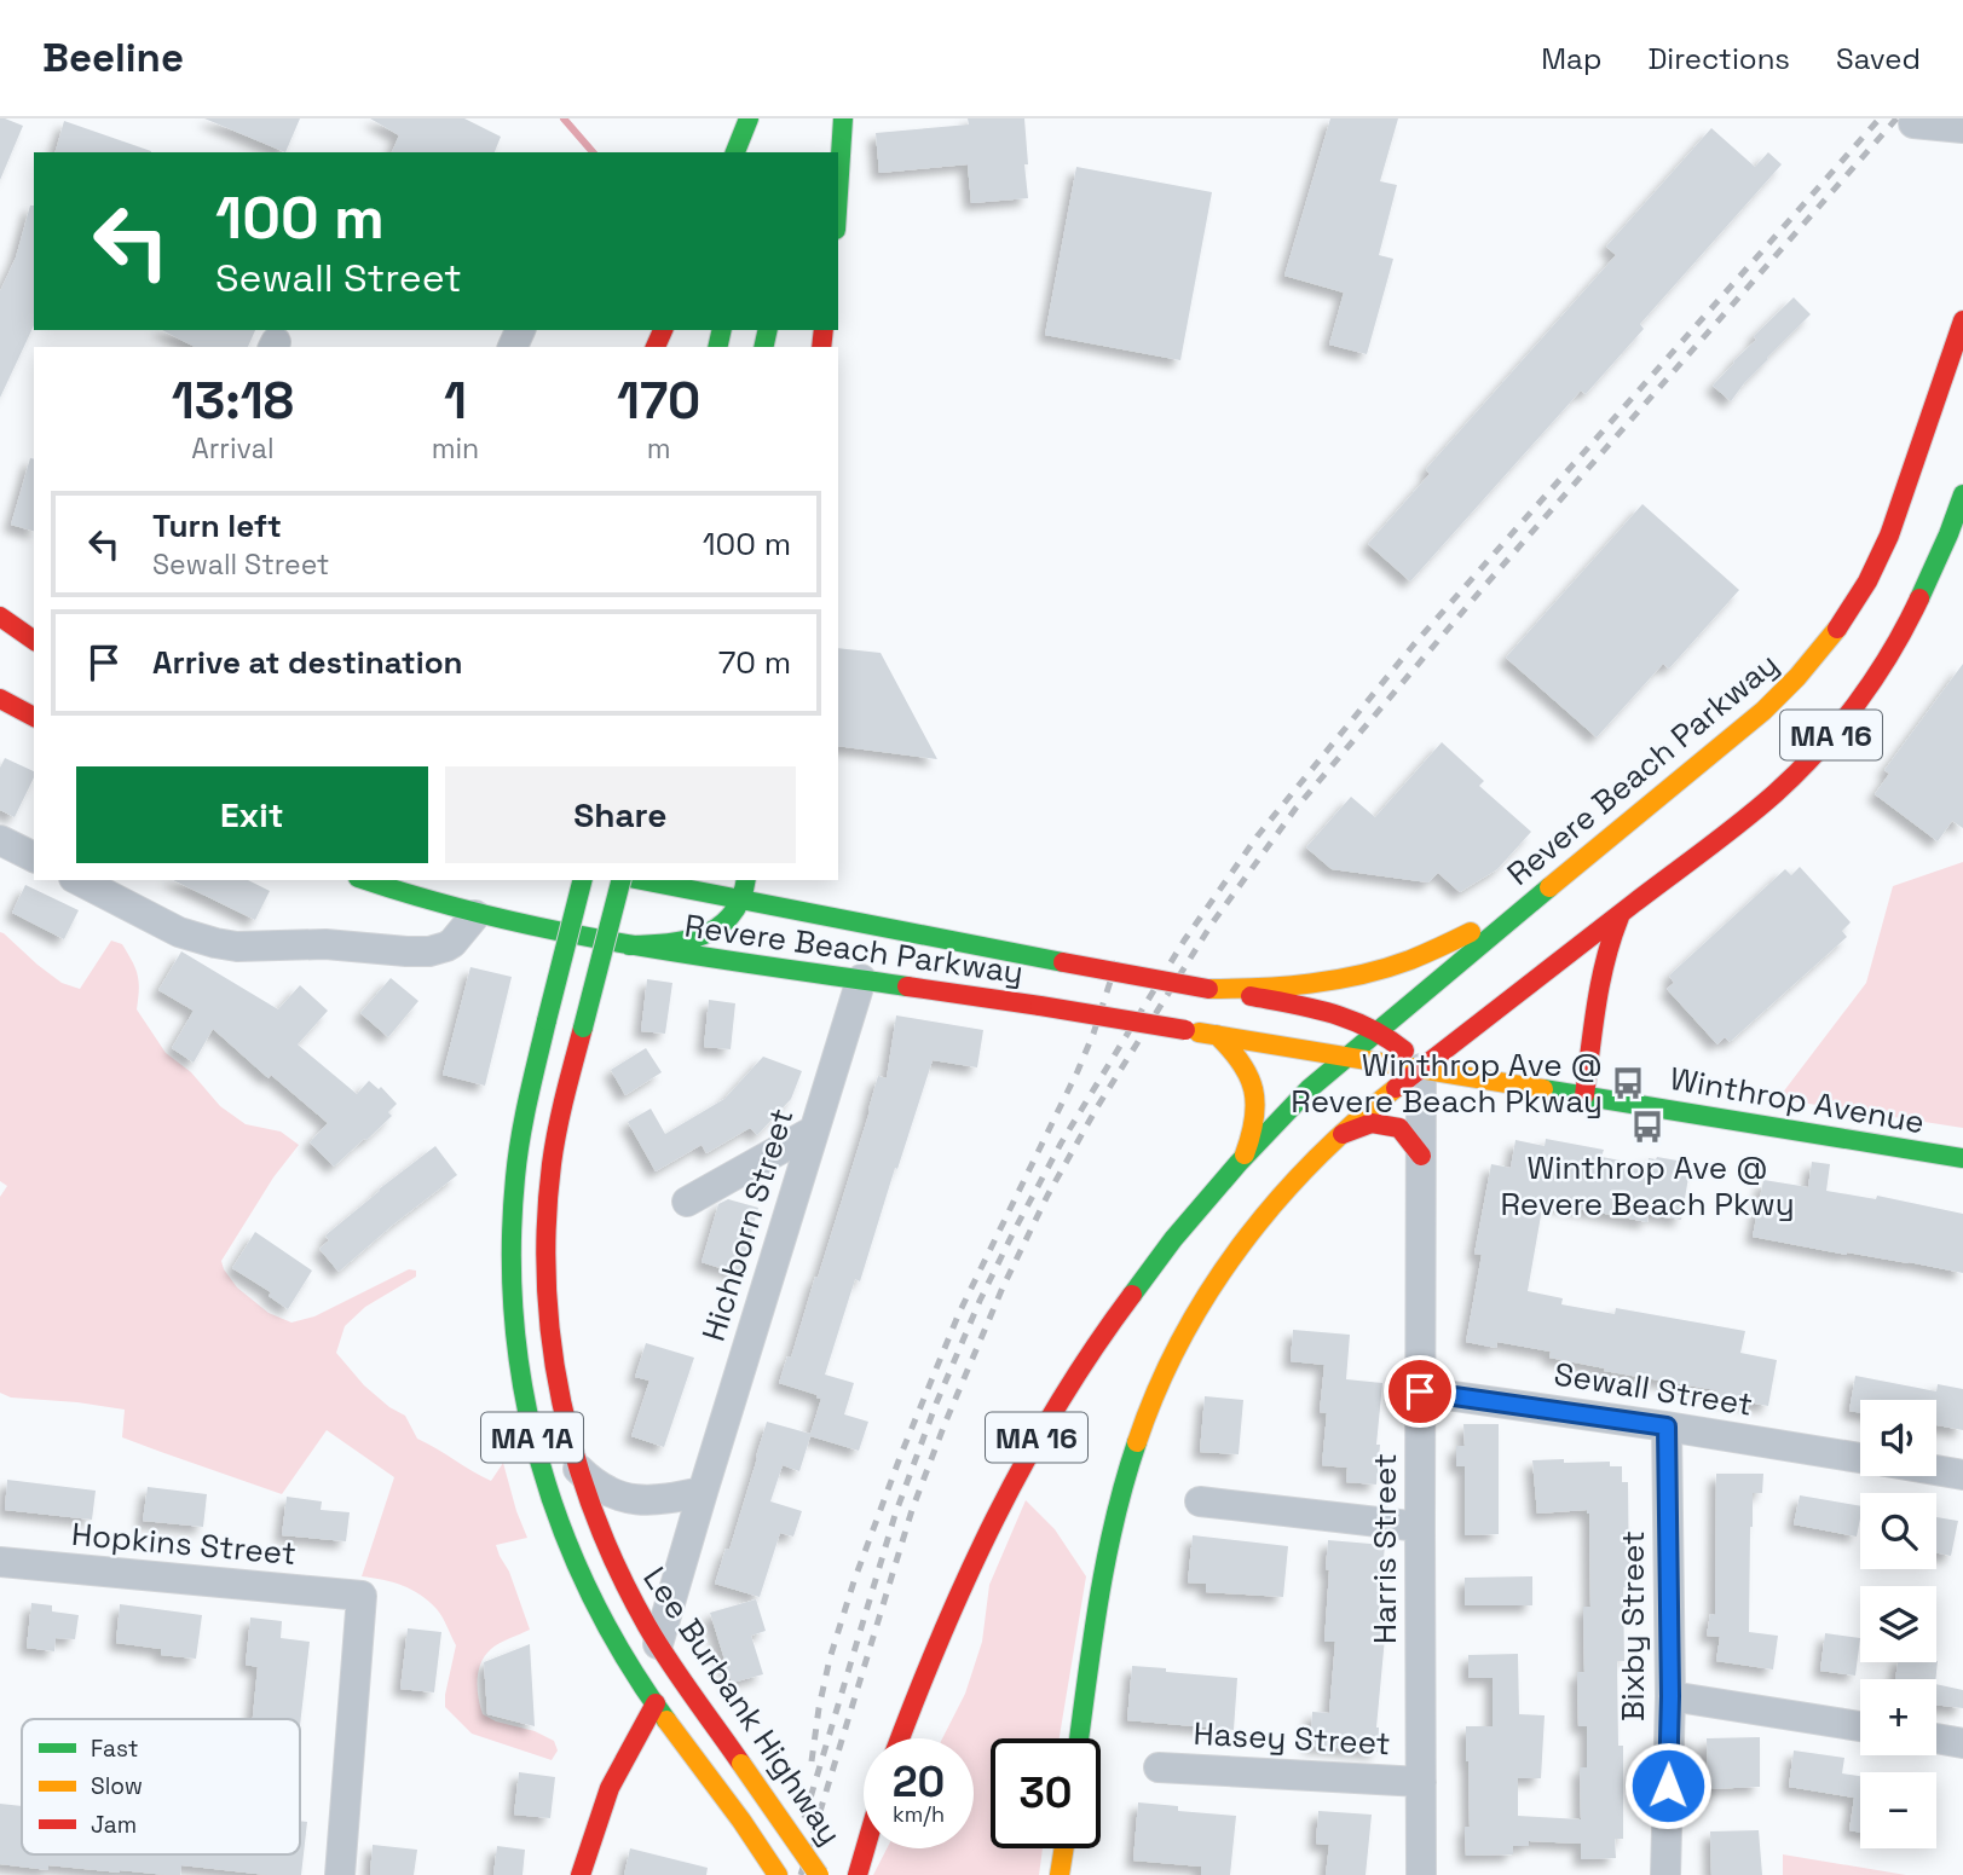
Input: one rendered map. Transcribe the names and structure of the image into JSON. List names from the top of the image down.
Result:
{
  "streets": {
    "main road": [
      "MA 16",
      "Revere Beach Parkway",
      "Winthrop Avenue",
      "MA 1A",
      "Lee Burbank Highway"
    ],
    "street": [
      "Hichborn Street",
      "Sewall Street",
      "Hopkins Street",
      "Harris Street",
      "Bixby Street",
      "Hasey Street"
    ]
  },
  "crossings": [
    ["MA 16", "Revere Beach Parkway"],
    ["MA 16", "Winthrop Avenue"],
    ["MA 16", "Harris Street"],
    ["Revere Beach Parkway", "Winthrop Avenue"],
    ["Revere Beach Parkway", "Hichborn Street"],
    ["Revere Beach Parkway", "Harris Street"],
    ["Winthrop Avenue", "Harris Street"],
    ["Hichborn Street", "Lee Burbank Highway"],
    ["Sewall Street", "Harris Street"],
    ["Sewall Street", "Bixby Street"],
    ["Harris Street", "Hasey Street"]
  ],
  "places": {
    "bus stop": ["Winthrop Ave @ Revere Beach Pkway", "Winthrop Ave @ Revere Beach Pkwy"]
  },
  "legend": ["Fast", "Slow", "Jam"],
  "page": {
    "header": "Beeline",
    "nav": ["Map", "Directions", "Saved"],
    "turn": ["100 m", "Sewall Street"],
    "eta": [
      "13:18",
      "Arrival",
      "1",
      "min",
      "170",
      "m"
    ],
    "list": [
      {
        "name": "Turn left",
        "note": "Sewall Street",
        "value": "100 m"
      },
      {
        "name": "Arrive at destination",
        "value": "70 m"
      }
    ],
    "buttons": ["Exit", "Share"],
    "map_buttons": ["+", "−"],
    "speed": "20 km/h",
    "limit": "30"
  }
}
